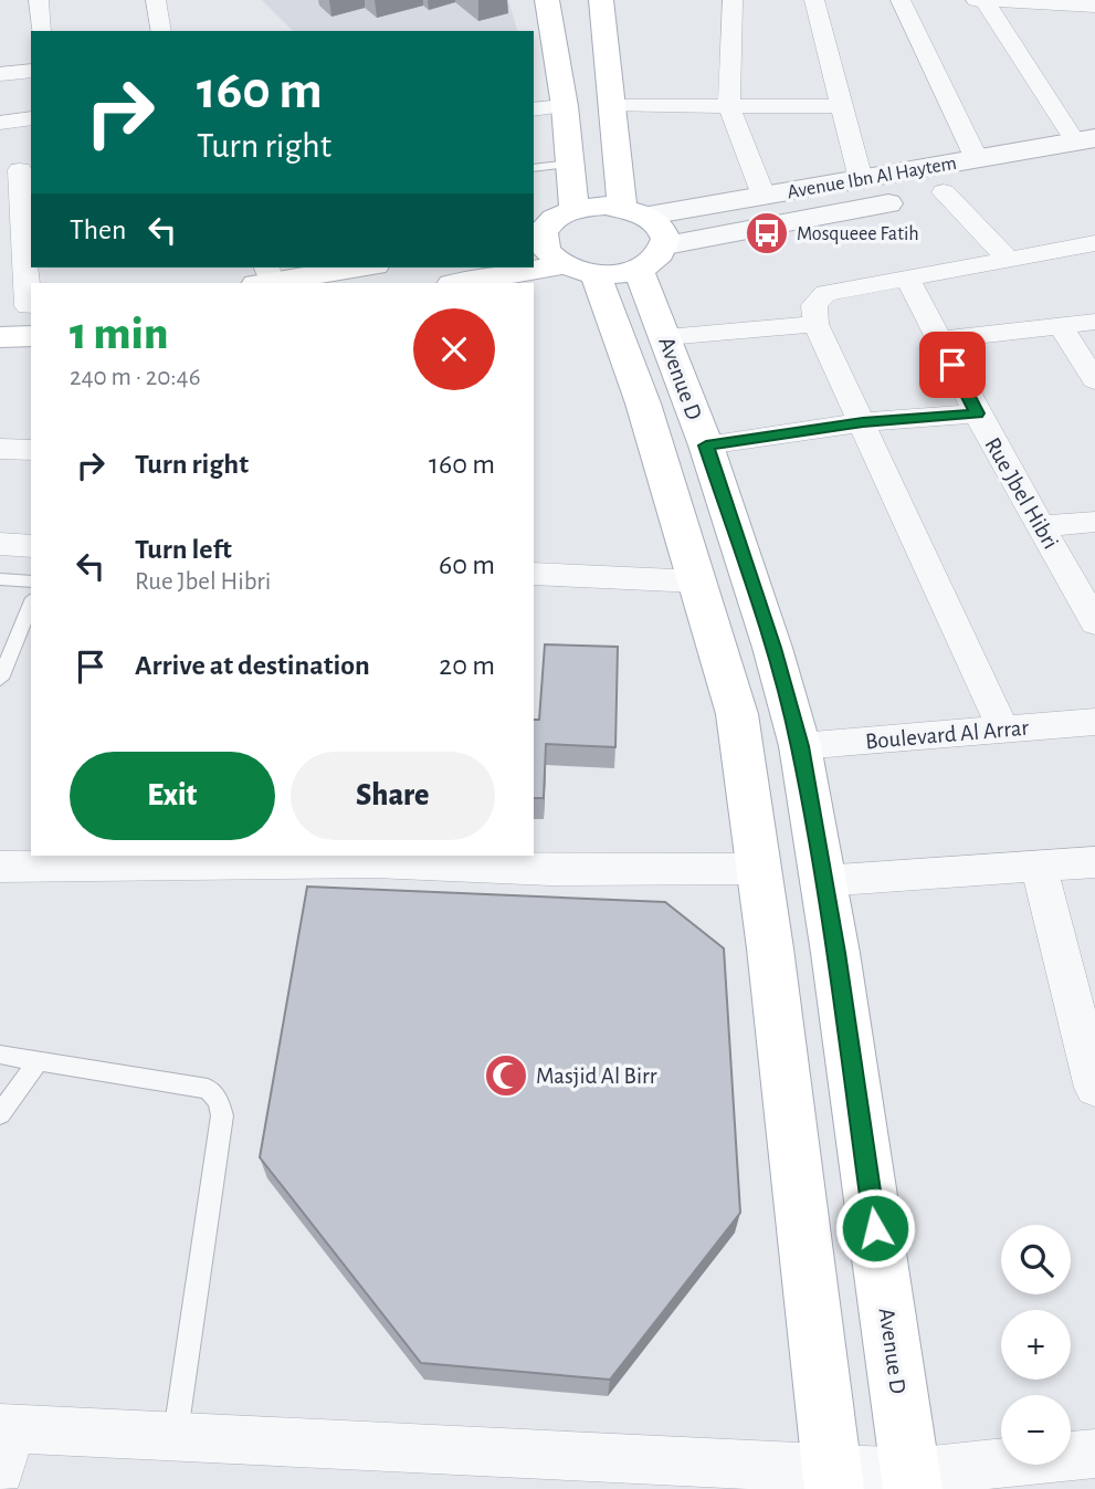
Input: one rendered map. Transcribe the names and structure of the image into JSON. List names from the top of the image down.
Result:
{
  "streets": {
    "main road": ["Avenue Ibn Al Haytem", "Avenue D"],
    "street": ["Rue Jbel Hibri", "Boulevard Al Arrar"]
  },
  "crossings": [
    ["Avenue Ibn Al Haytem", "Avenue D"],
    ["Avenue D", "Boulevard Al Arrar"]
  ],
  "places": {
    "bus stop": ["Mosqueee Fatih"],
    "mosque": ["Masjid Al Birr"]
  },
  "page": {
    "turn": ["160 m", "Turn right"],
    "then": "Then",
    "heading": ["1 min", "240 m · 20:46"],
    "list": [
      {
        "name": "Turn right",
        "value": "160 m"
      },
      {
        "name": "Turn left",
        "note": "Rue Jbel Hibri",
        "value": "60 m"
      },
      {
        "name": "Arrive at destination",
        "value": "20 m"
      }
    ],
    "buttons": ["Exit", "Share"],
    "map_buttons": ["+", "−"]
  }
}
